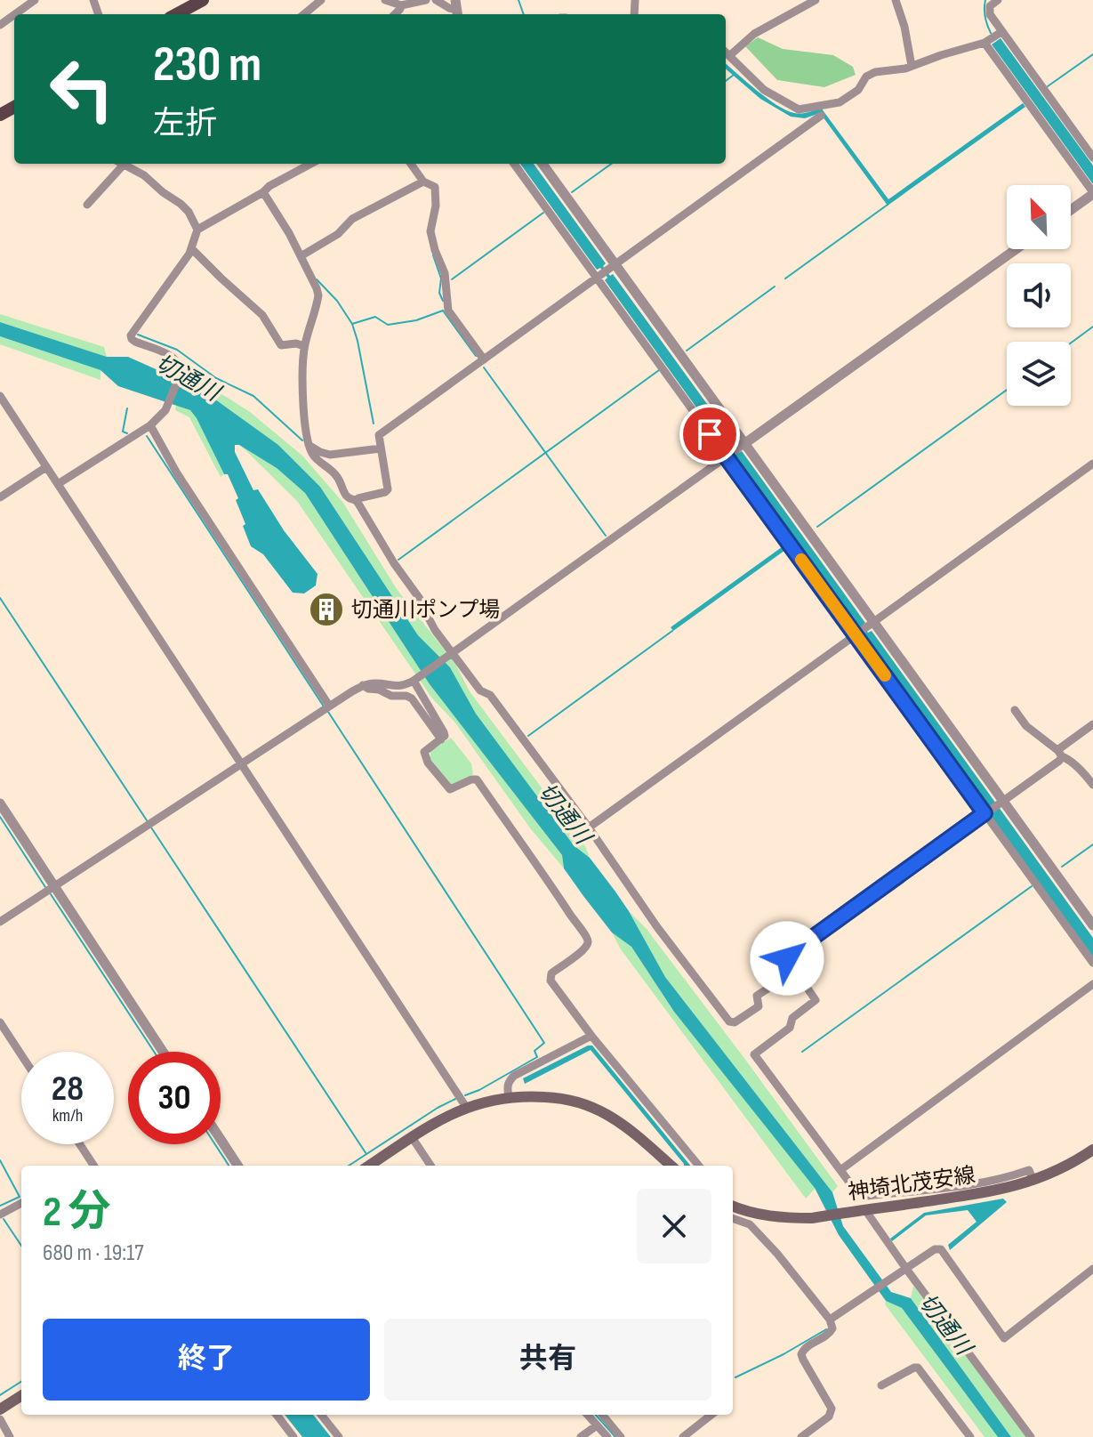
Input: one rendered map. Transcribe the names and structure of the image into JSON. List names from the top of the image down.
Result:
{
  "streets": {
    "main road": ["神埼北茂安線"]
  },
  "water": ["切通川"],
  "places": {
    "building": ["切通川ポンプ場"]
  },
  "north": "top left",
  "page": {
    "turn": ["230 m", "左折"],
    "speed": "28 km/h",
    "limit": "30",
    "heading": ["2 分", "680 m · 19:17"],
    "buttons": ["終了", "共有"]
  }
}
